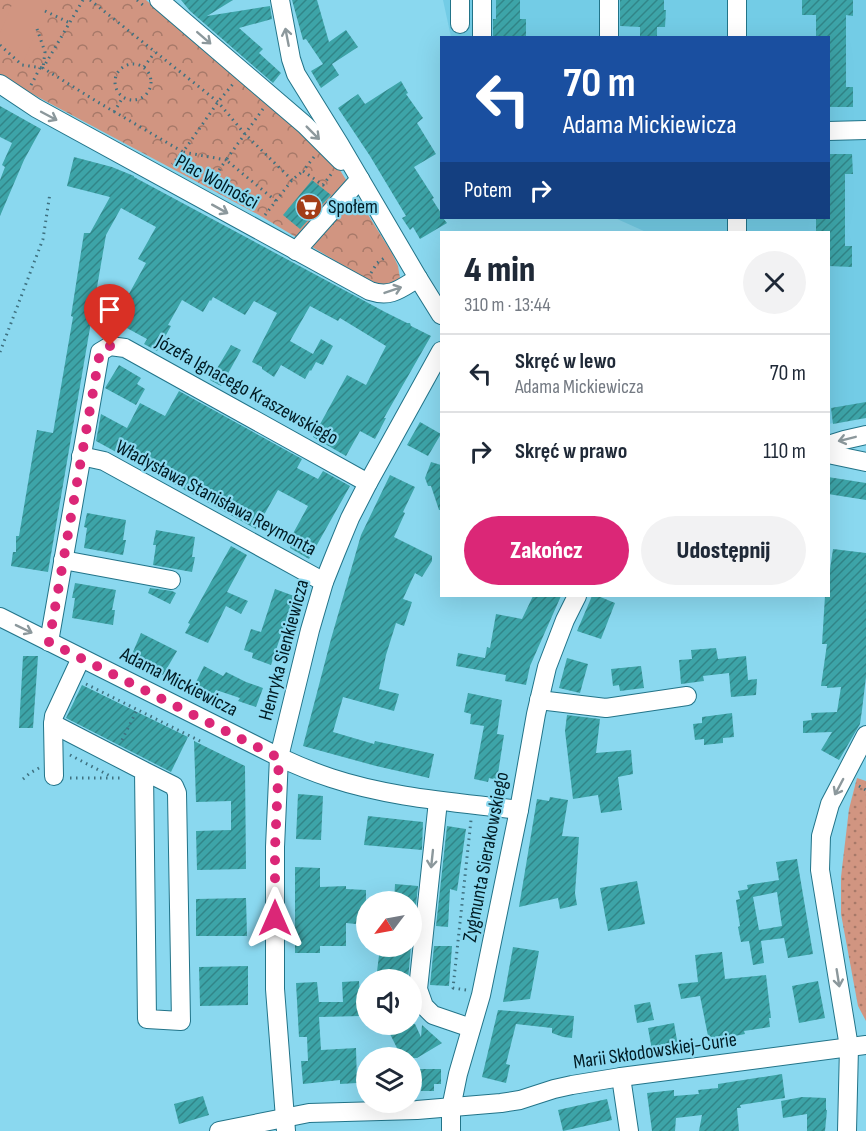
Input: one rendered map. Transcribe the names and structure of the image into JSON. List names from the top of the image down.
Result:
{
  "streets": {
    "street": [
      "Plac Wolności",
      "Józefa Ignacego Kraszewskiego",
      "Władysława Stanisława Reymonta",
      "Henryka Sienkiewicza",
      "Adama Mickiewicza",
      "Zygmunta Sierakowskiego",
      "Marii Skłodowskiej-Curie"
    ]
  },
  "crossings": [
    ["Józefa Ignacego Kraszewskiego", "Władysława Stanisława Reymonta"],
    ["Józefa Ignacego Kraszewskiego", "Henryka Sienkiewicza"],
    ["Władysława Stanisława Reymonta", "Henryka Sienkiewicza"],
    ["Henryka Sienkiewicza", "Adama Mickiewicza"],
    ["Henryka Sienkiewicza", "Marii Skłodowskiej-Curie"],
    ["Adama Mickiewicza", "Zygmunta Sierakowskiego"],
    ["Zygmunta Sierakowskiego", "Marii Skłodowskiej-Curie"]
  ],
  "places": {
    "supermarket": ["Społem"]
  },
  "north": "bottom left",
  "page": {
    "turn": ["70 m", "Adama Mickiewicza"],
    "then": "Potem",
    "heading": ["4 min", "310 m · 13:44"],
    "list": [
      {
        "name": "Skręć w lewo",
        "note": "Adama Mickiewicza",
        "value": "70 m"
      },
      {
        "name": "Skręć w prawo",
        "value": "110 m"
      }
    ],
    "buttons": ["Zakończ", "Udostępnij"]
  }
}
